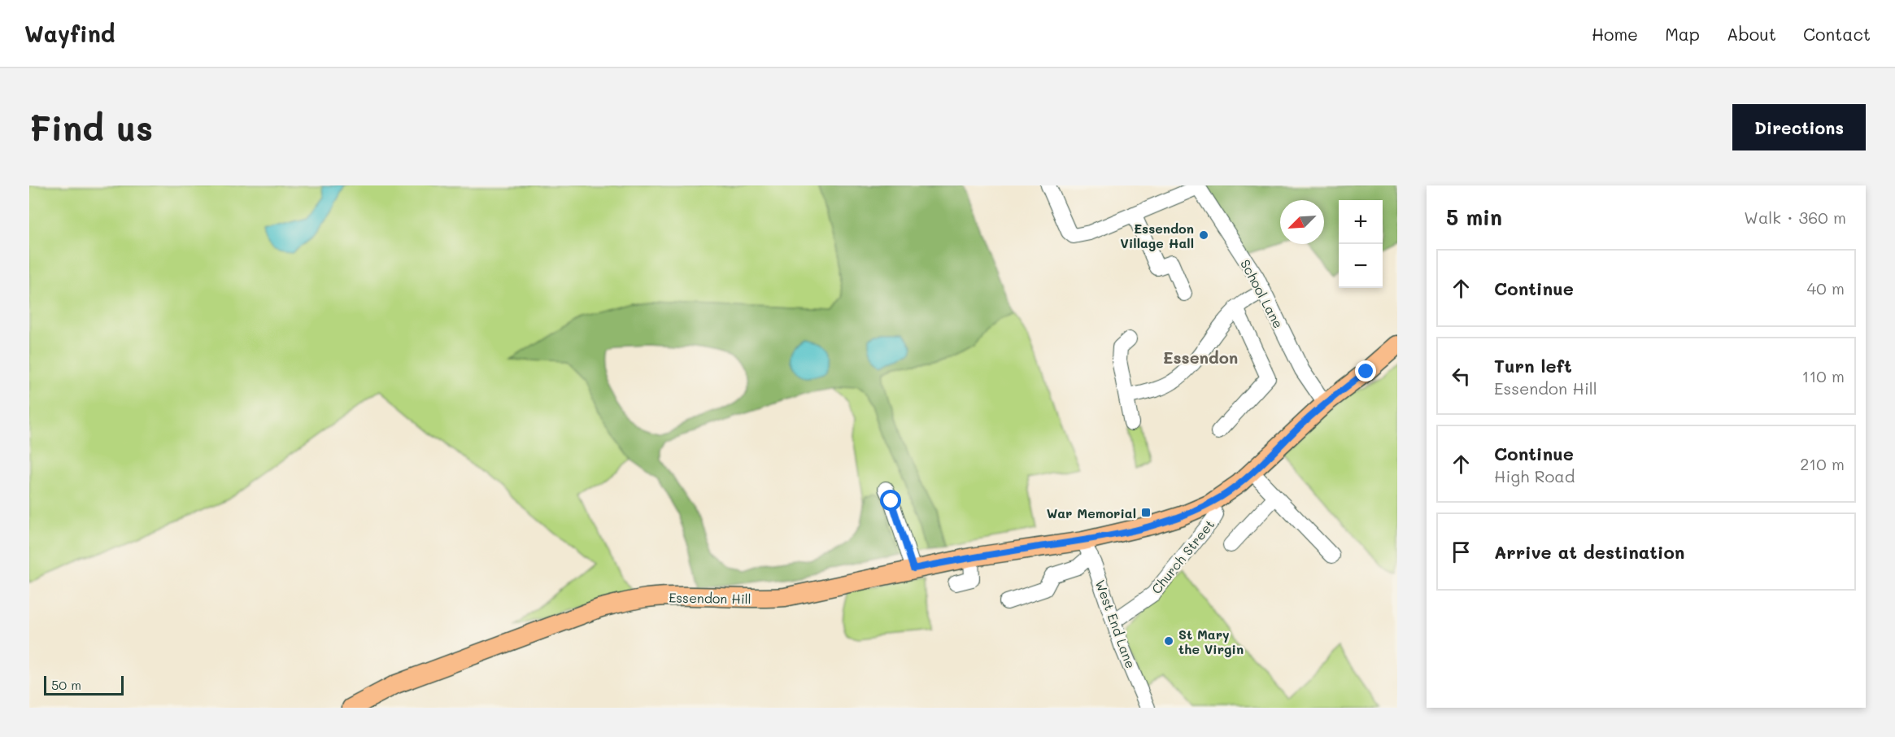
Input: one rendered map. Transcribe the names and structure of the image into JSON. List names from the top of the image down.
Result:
{
  "streets": {
    "main road": ["Essendon Hill"],
    "street": ["School Lane", "Church Street", "West End Lane"]
  },
  "crossings": [
    ["School Lane", "Essendon Hill"],
    ["Church Street", "Essendon Hill"],
    ["Church Street", "West End Lane"],
    ["Essendon Hill", "West End Lane"]
  ],
  "districts": ["Essendon"],
  "places": {
    "other": ["Essendon Village Hall", "St Mary the Virgin"],
    "transit": ["War Memorial"]
  },
  "scale_bar": "50 m",
  "north": "bottom left",
  "page": {
    "header": "Wayfind",
    "nav": [
      "Home",
      "Map",
      "About",
      "Contact"
    ],
    "buttons": "Directions",
    "title": "Find us",
    "heading": ["5 min", "Walk · 360 m"],
    "map_buttons": ["+", "−"],
    "list": [
      ["Continue", "40 m"],
      ["Turn left", "Essendon Hill", "110 m"],
      ["Continue", "High Road", "210 m"],
      "Arrive at destination"
    ],
    "scale": "50 m"
  }
}
